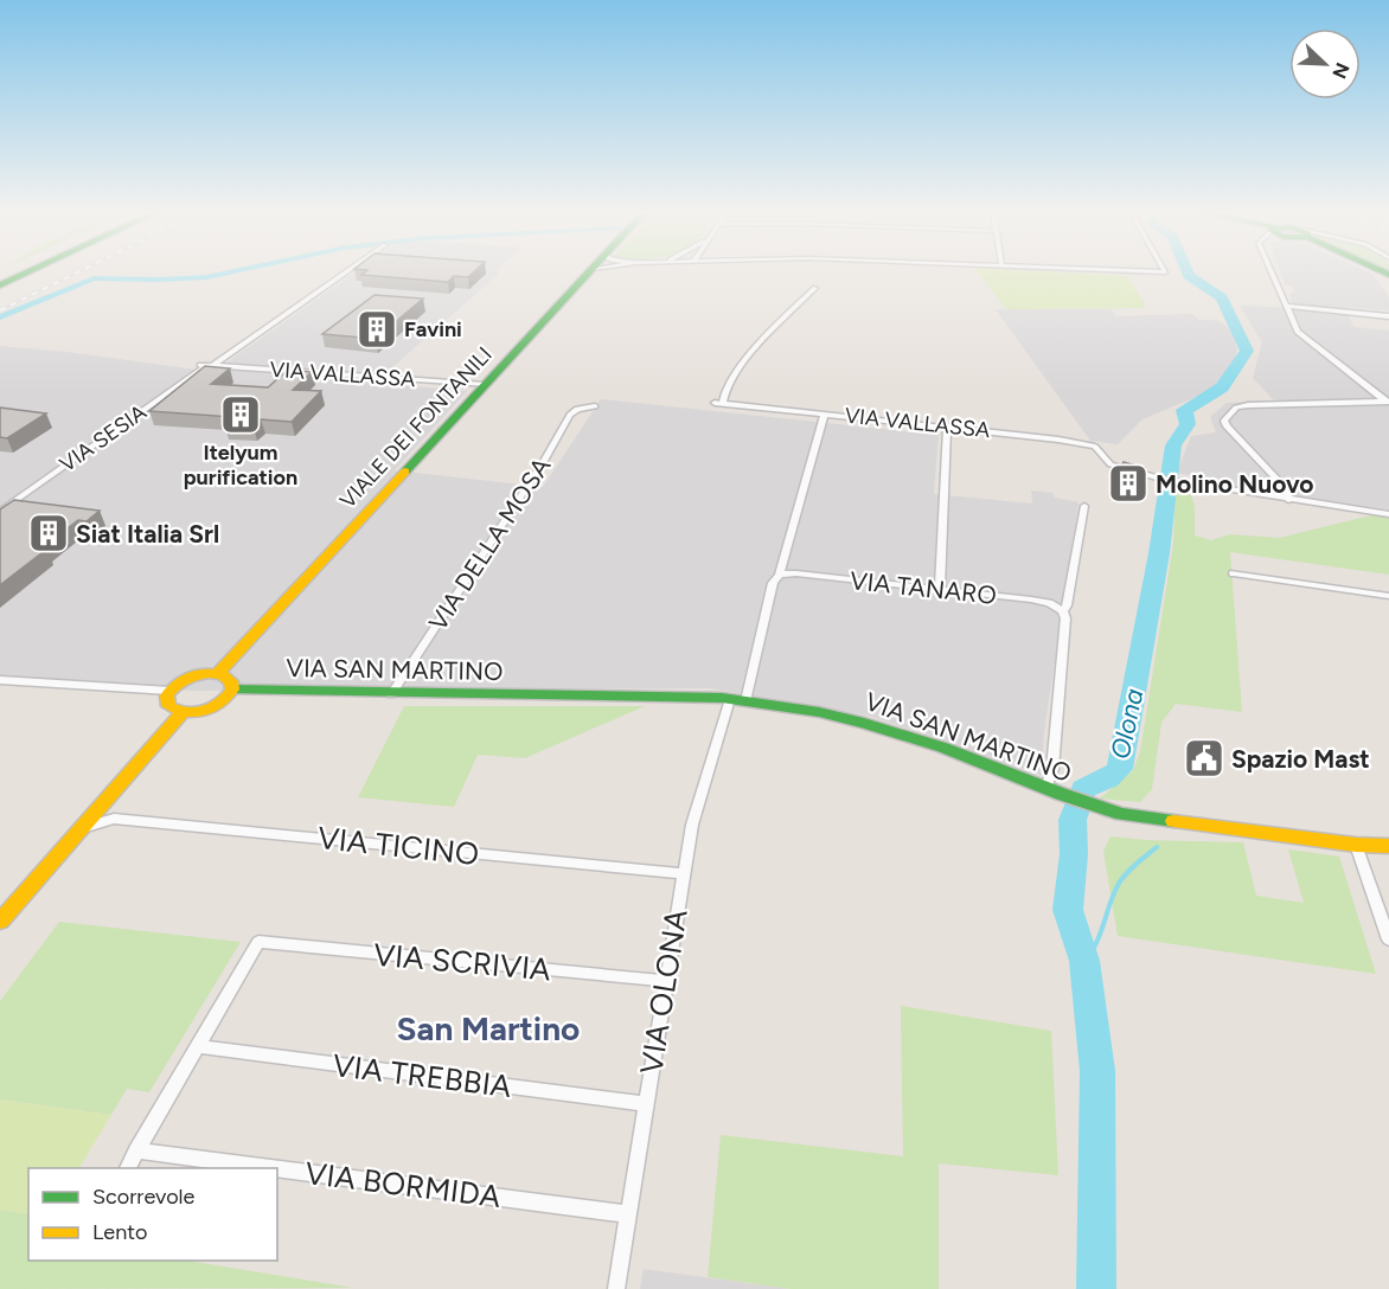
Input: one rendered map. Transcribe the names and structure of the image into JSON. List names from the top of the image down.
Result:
{
  "streets": {
    "main road": ["VIALE DEI FONTANILI", "VIA SAN MARTINO"],
    "street": [
      "VIA VALLASSA",
      "VIA SESIA",
      "VIA DELLA MOSA",
      "VIA TANARO",
      "VIA TICINO",
      "VIA SCRIVIA",
      "VIA OLONA",
      "VIA TREBBIA",
      "VIA BORMIDA"
    ]
  },
  "crossings": [
    ["VIA VALLASSA", "VIALE DEI FONTANILI"],
    ["VIA VALLASSA", "VIA SESIA"],
    ["VIA DELLA MOSA", "VIA SAN MARTINO"],
    ["VIA SAN MARTINO", "VIA OLONA"],
    ["VIA TICINO", "VIA OLONA"],
    ["VIA SCRIVIA", "VIA OLONA"],
    ["VIA SCRIVIA", "VIA TREBBIA"],
    ["VIA OLONA", "VIA TREBBIA"],
    ["VIA OLONA", "VIA BORMIDA"]
  ],
  "districts": ["San Martino"],
  "water": ["Olona"],
  "places": {
    "building": [
      "Favini",
      "Itelyum purification",
      "Molino Nuovo",
      "Siat Italia Srl"
    ],
    "public building": ["Spazio Mast"]
  },
  "legend": ["Scorrevole", "Lento"],
  "north": "bottom right"
}
